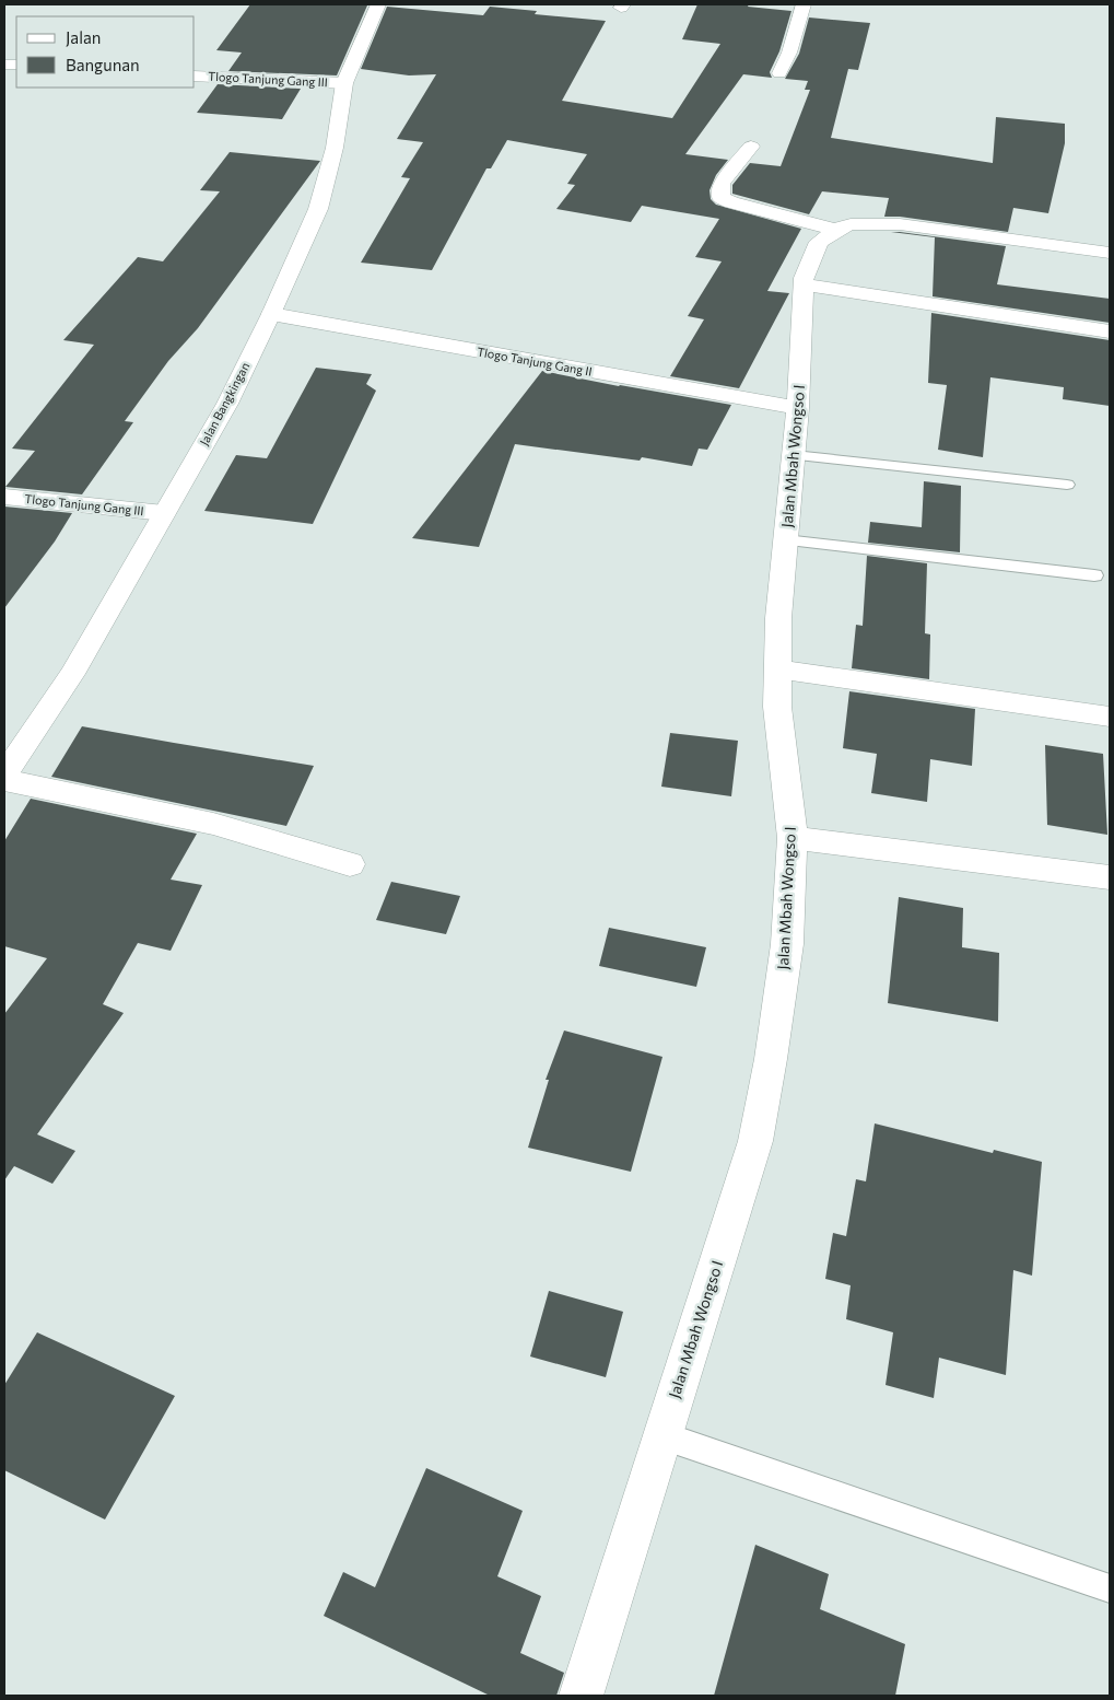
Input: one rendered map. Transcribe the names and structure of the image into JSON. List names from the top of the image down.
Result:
{
  "streets": {
    "street": [
      "Tlogo Tanjung Gang III",
      "Tlogo Tanjung Gang II",
      "Jalan Bangkingan",
      "Jalan Mbah Wongso I"
    ]
  },
  "crossings": [
    ["Tlogo Tanjung Gang III", "Jalan Bangkingan"],
    ["Tlogo Tanjung Gang II", "Jalan Bangkingan"],
    ["Tlogo Tanjung Gang II", "Jalan Mbah Wongso I"]
  ],
  "legend": ["Jalan", "Bangunan"]
}
